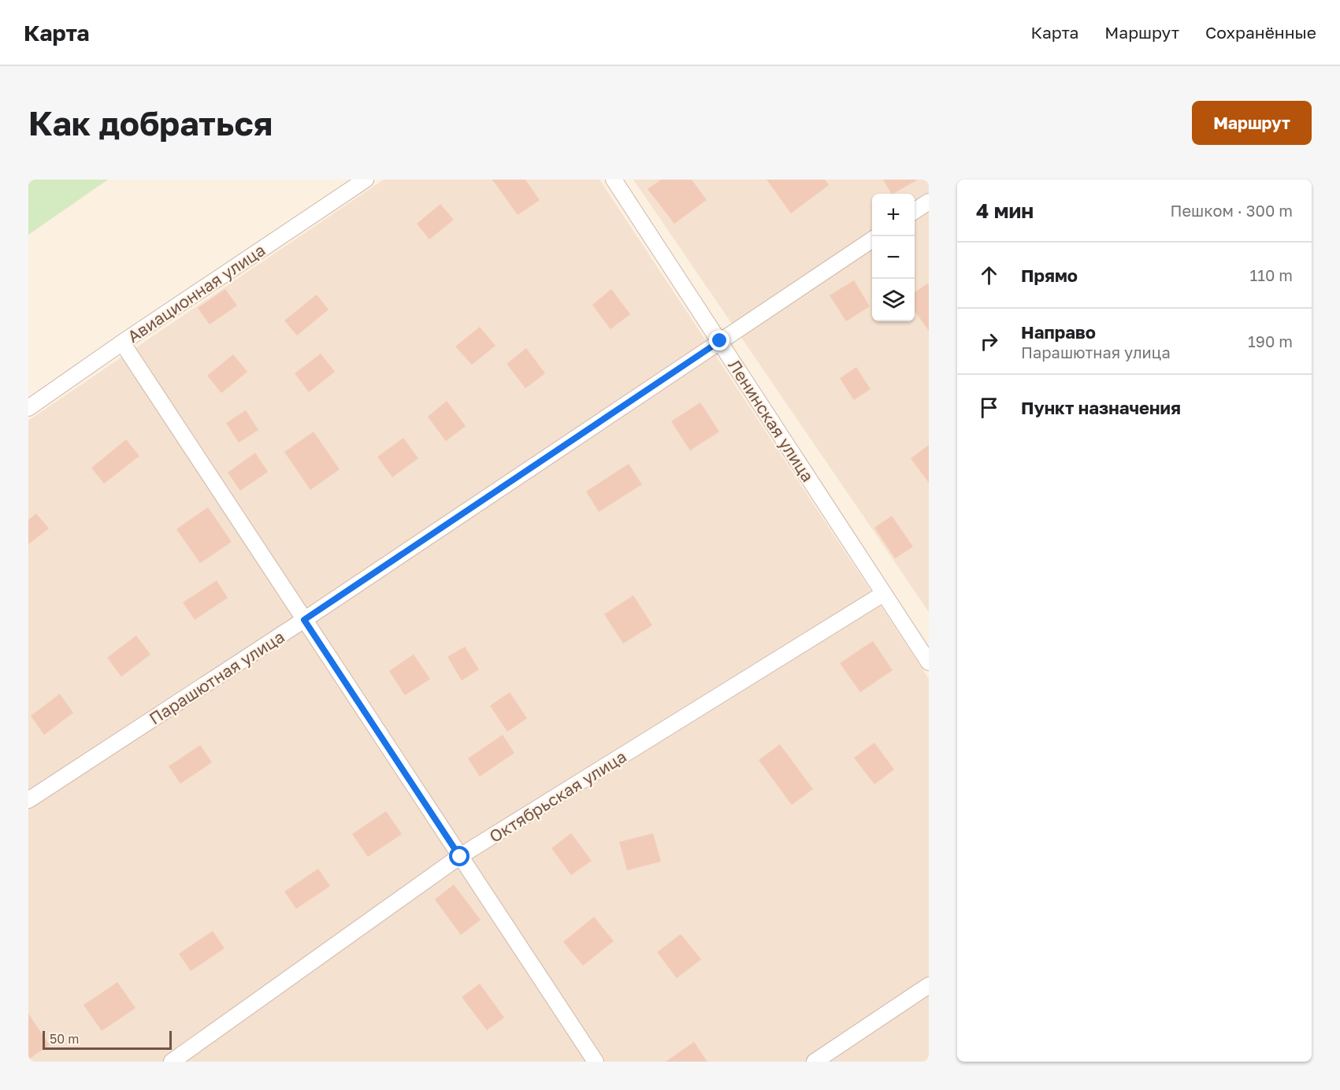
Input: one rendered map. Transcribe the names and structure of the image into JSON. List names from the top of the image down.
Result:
{
  "streets": {
    "street": [
      "Авиационная улица",
      "Ленинская улица",
      "Парашютная улица",
      "Октябрьская улица"
    ]
  },
  "crossings": [
    ["Ленинская улица", "Парашютная улица"],
    ["Ленинская улица", "Октябрьская улица"]
  ],
  "scale_bar": "50 m",
  "page": {
    "header": "Карта",
    "nav": ["Карта", "Маршрут", "Сохранённые"],
    "buttons": "Маршрут",
    "title": "Как добраться",
    "heading": ["4 мин", "Пешком · 300 m"],
    "map_buttons": ["+", "−"],
    "list": [
      ["Прямо", "110 m"],
      ["Направо", "Парашютная улица", "190 m"],
      "Пункт назначения"
    ],
    "scale": "50 m"
  }
}
